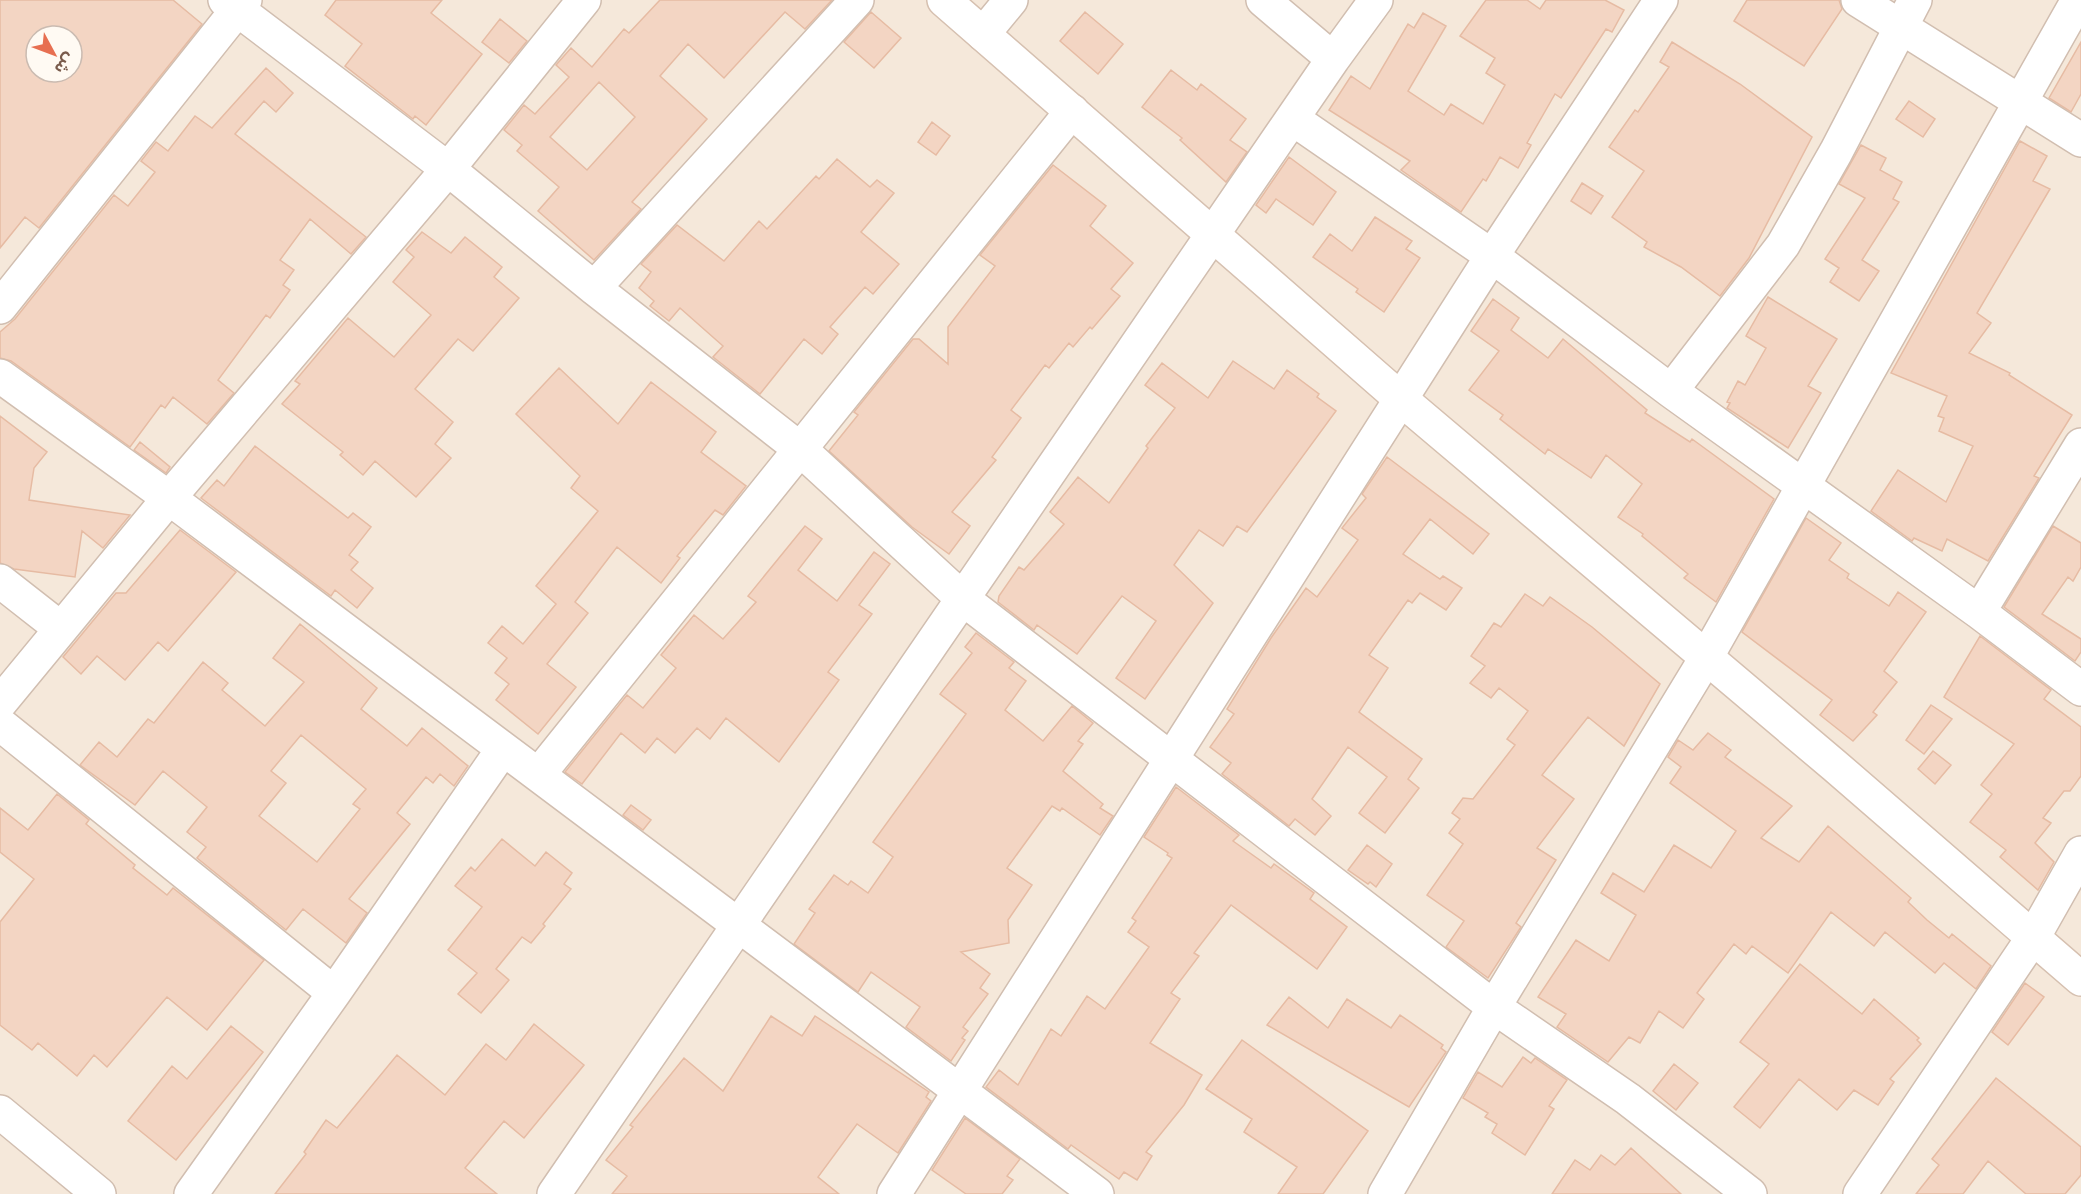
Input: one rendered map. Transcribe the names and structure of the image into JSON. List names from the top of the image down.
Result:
{
  "north": "bottom right"
}
